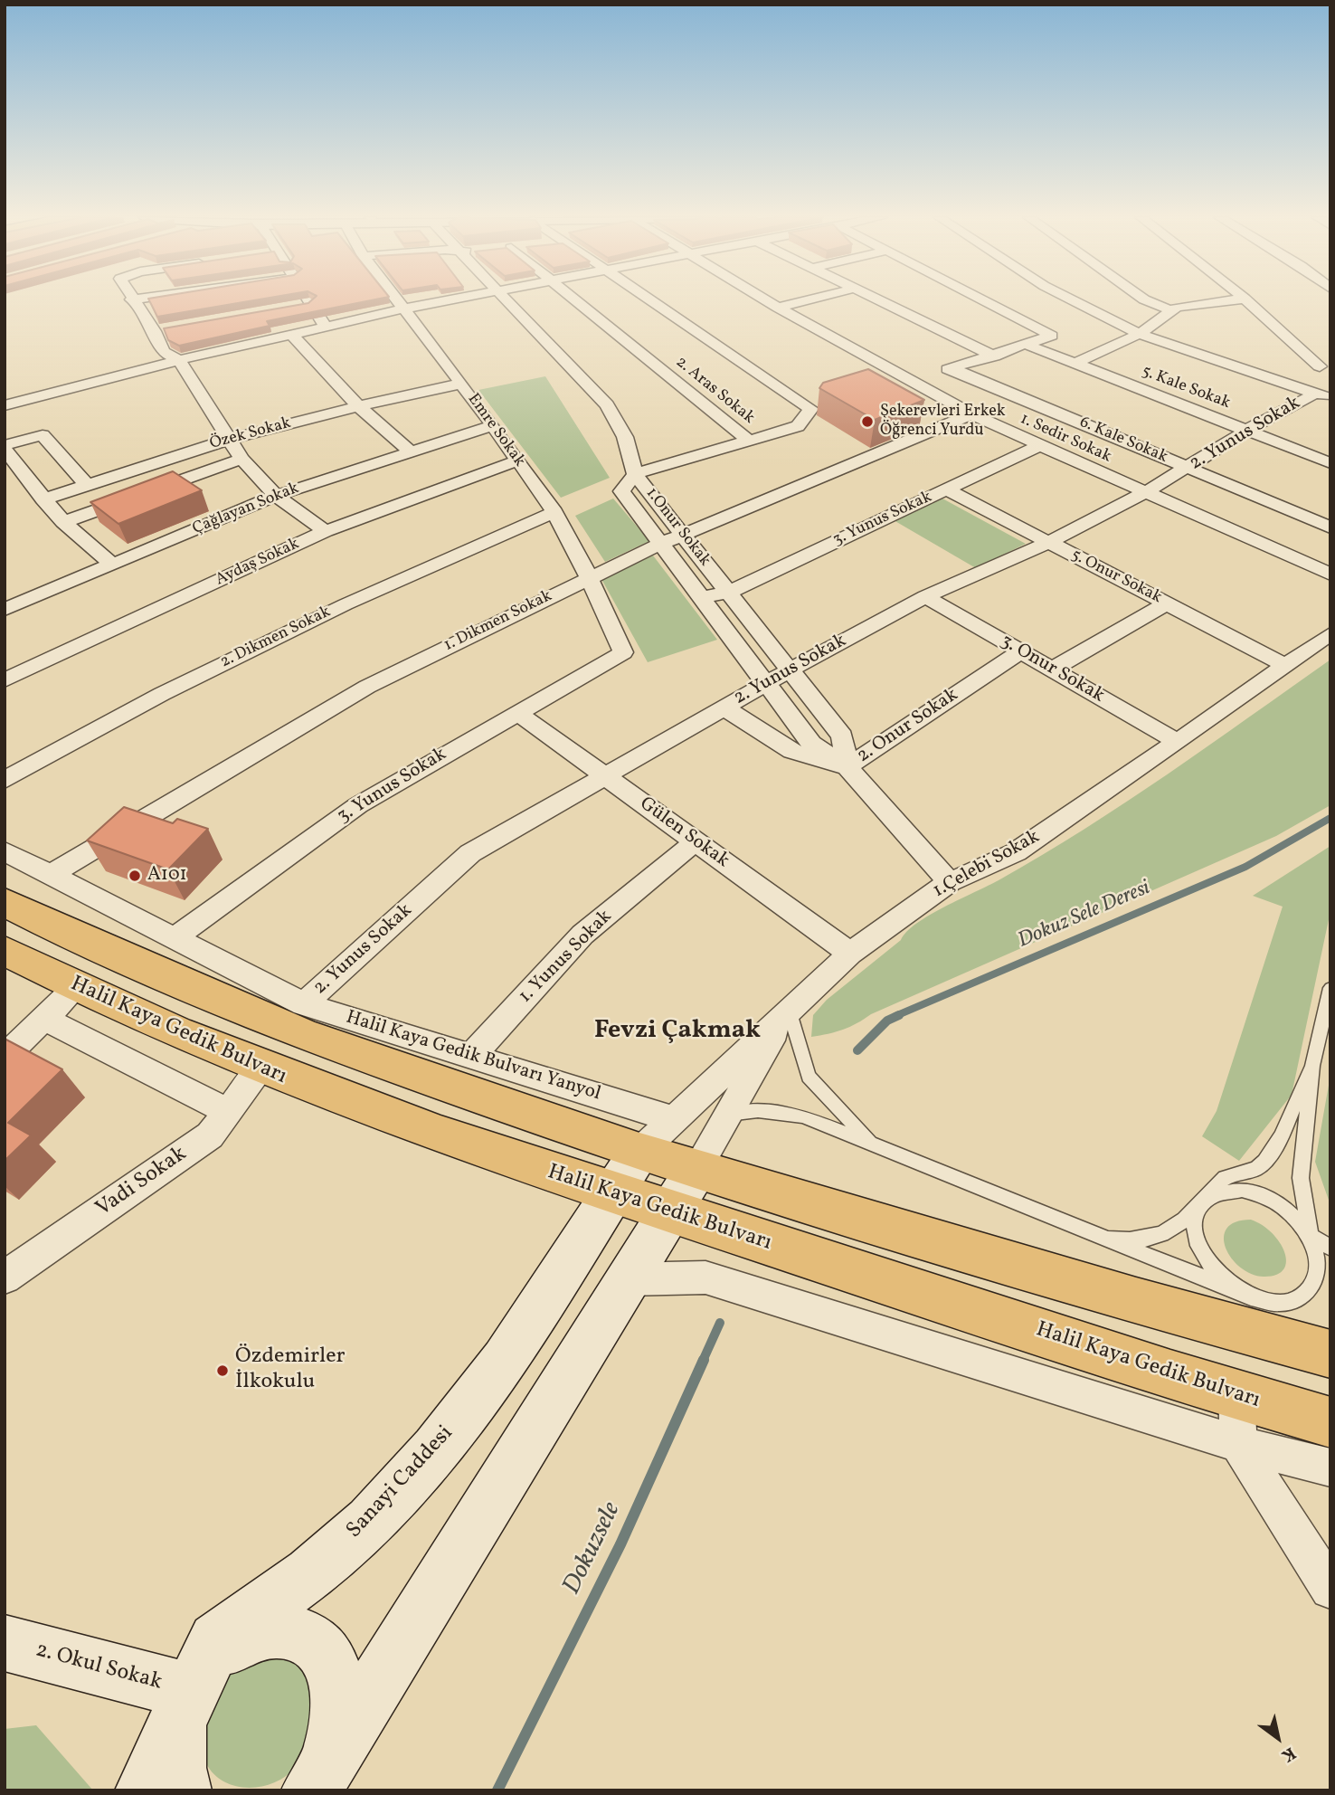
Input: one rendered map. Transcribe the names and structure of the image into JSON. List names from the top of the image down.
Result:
{
  "streets": {
    "main road": ["Halil Kaya Gedik Bulvarı"],
    "street": [
      "5. Kale Sokak",
      "2. Aras Sokak",
      "Emre Sokak",
      "Özek Sokak",
      "2. Yunus Sokak",
      "1. Sedir Sokak",
      "6. Kale Sokak",
      "Çağlayan Sokak",
      "3. Yunus Sokak",
      "1.Onur Sokak",
      "Aydaş Sokak",
      "5. Onur Sokak",
      "1. Dikmen Sokak",
      "2. Dikmen Sokak",
      "3. Onur Sokak",
      "2. Onur Sokak",
      "Gülen Sokak",
      "1.Çelebi Sokak",
      "1. Yunus Sokak",
      "Halil Kaya Gedik Bulvarı Yanyol",
      "Vadi Sokak",
      "Sanayi Caddesi",
      "2. Okul Sokak"
    ]
  },
  "crossings": [
    ["5. Kale Sokak", "2. Yunus Sokak"],
    ["Emre Sokak", "Özek Sokak"],
    ["Emre Sokak", "Çağlayan Sokak"],
    ["Emre Sokak", "3. Yunus Sokak"],
    ["Emre Sokak", "Aydaş Sokak"],
    ["Emre Sokak", "1. Dikmen Sokak"],
    ["Emre Sokak", "2. Dikmen Sokak"],
    ["2. Yunus Sokak", "1. Sedir Sokak"],
    ["2. Yunus Sokak", "6. Kale Sokak"],
    ["2. Yunus Sokak", "1.Onur Sokak"],
    ["2. Yunus Sokak", "5. Onur Sokak"],
    ["2. Yunus Sokak", "3. Onur Sokak"],
    ["2. Yunus Sokak", "2. Onur Sokak"],
    ["2. Yunus Sokak", "Gülen Sokak"],
    ["2. Yunus Sokak", "Halil Kaya Gedik Bulvarı Yanyol"],
    ["1. Sedir Sokak", "3. Yunus Sokak"],
    ["1. Sedir Sokak", "1. Dikmen Sokak"],
    ["3. Yunus Sokak", "1.Onur Sokak"],
    ["3. Yunus Sokak", "5. Onur Sokak"],
    ["3. Yunus Sokak", "Gülen Sokak"],
    ["3. Yunus Sokak", "Halil Kaya Gedik Bulvarı Yanyol"],
    ["1.Onur Sokak", "1. Dikmen Sokak"],
    ["1.Onur Sokak", "2. Onur Sokak"],
    ["1.Onur Sokak", "1.Çelebi Sokak"],
    ["5. Onur Sokak", "1.Çelebi Sokak"],
    ["1. Dikmen Sokak", "Halil Kaya Gedik Bulvarı Yanyol"],
    ["3. Onur Sokak", "2. Onur Sokak"],
    ["3. Onur Sokak", "1.Çelebi Sokak"],
    ["Gülen Sokak", "1.Çelebi Sokak"],
    ["Gülen Sokak", "1. Yunus Sokak"],
    ["1.Çelebi Sokak", "Halil Kaya Gedik Bulvarı Yanyol"],
    ["1.Çelebi Sokak", "Sanayi Caddesi"],
    ["1. Yunus Sokak", "Halil Kaya Gedik Bulvarı Yanyol"],
    ["Halil Kaya Gedik Bulvarı", "Vadi Sokak"],
    ["Halil Kaya Gedik Bulvarı", "Sanayi Caddesi"],
    ["Halil Kaya Gedik Bulvarı Yanyol", "Sanayi Caddesi"],
    ["Sanayi Caddesi", "2. Okul Sokak"]
  ],
  "districts": ["Fevzi Çakmak"],
  "water": ["Dokuz Sele Deresi", "Dokuzsele"],
  "places": ["Şekerevleri Erkek Öğrenci Yurdu", "A101", "Özdemirler İlkokulu"],
  "north": "bottom right"
}
